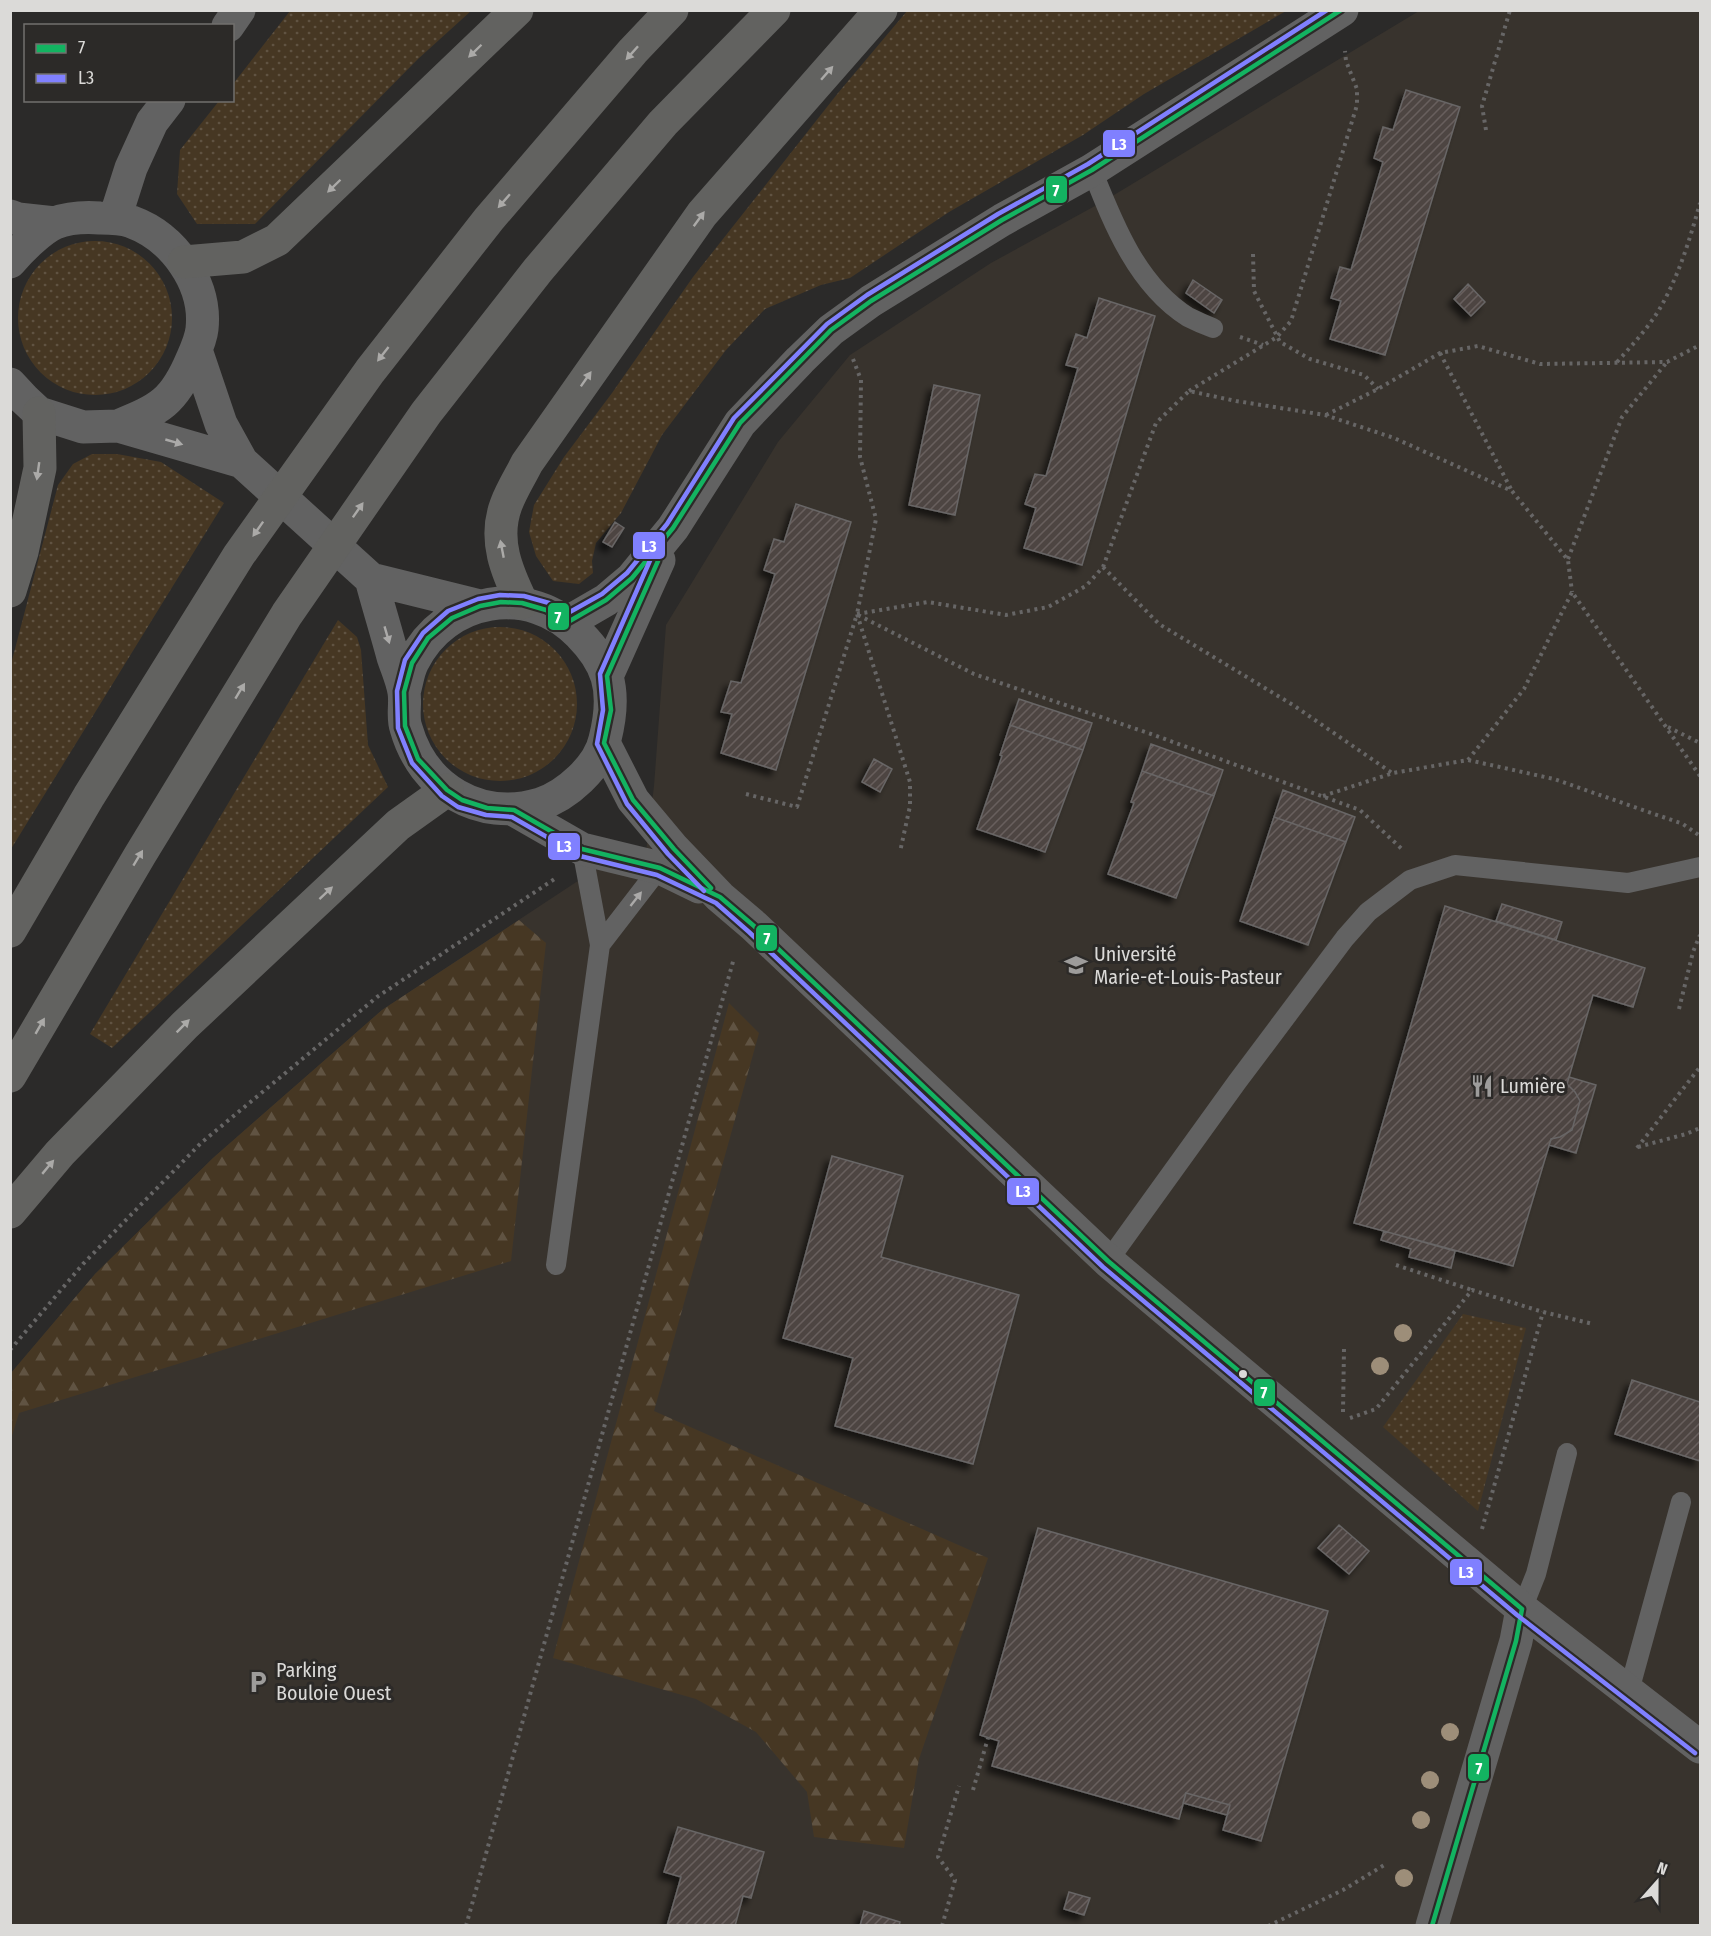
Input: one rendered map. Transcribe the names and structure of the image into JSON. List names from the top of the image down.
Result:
{
  "places": {
    "school or university": ["Université Marie-et-Louis-Pasteur"],
    "restaurant": ["Lumière"],
    "parking": ["Parking Bouloie Ouest"]
  },
  "lines": ["transit line 7", "transit line L3"],
  "legend": ["7", "L3"],
  "north": "top"
}
